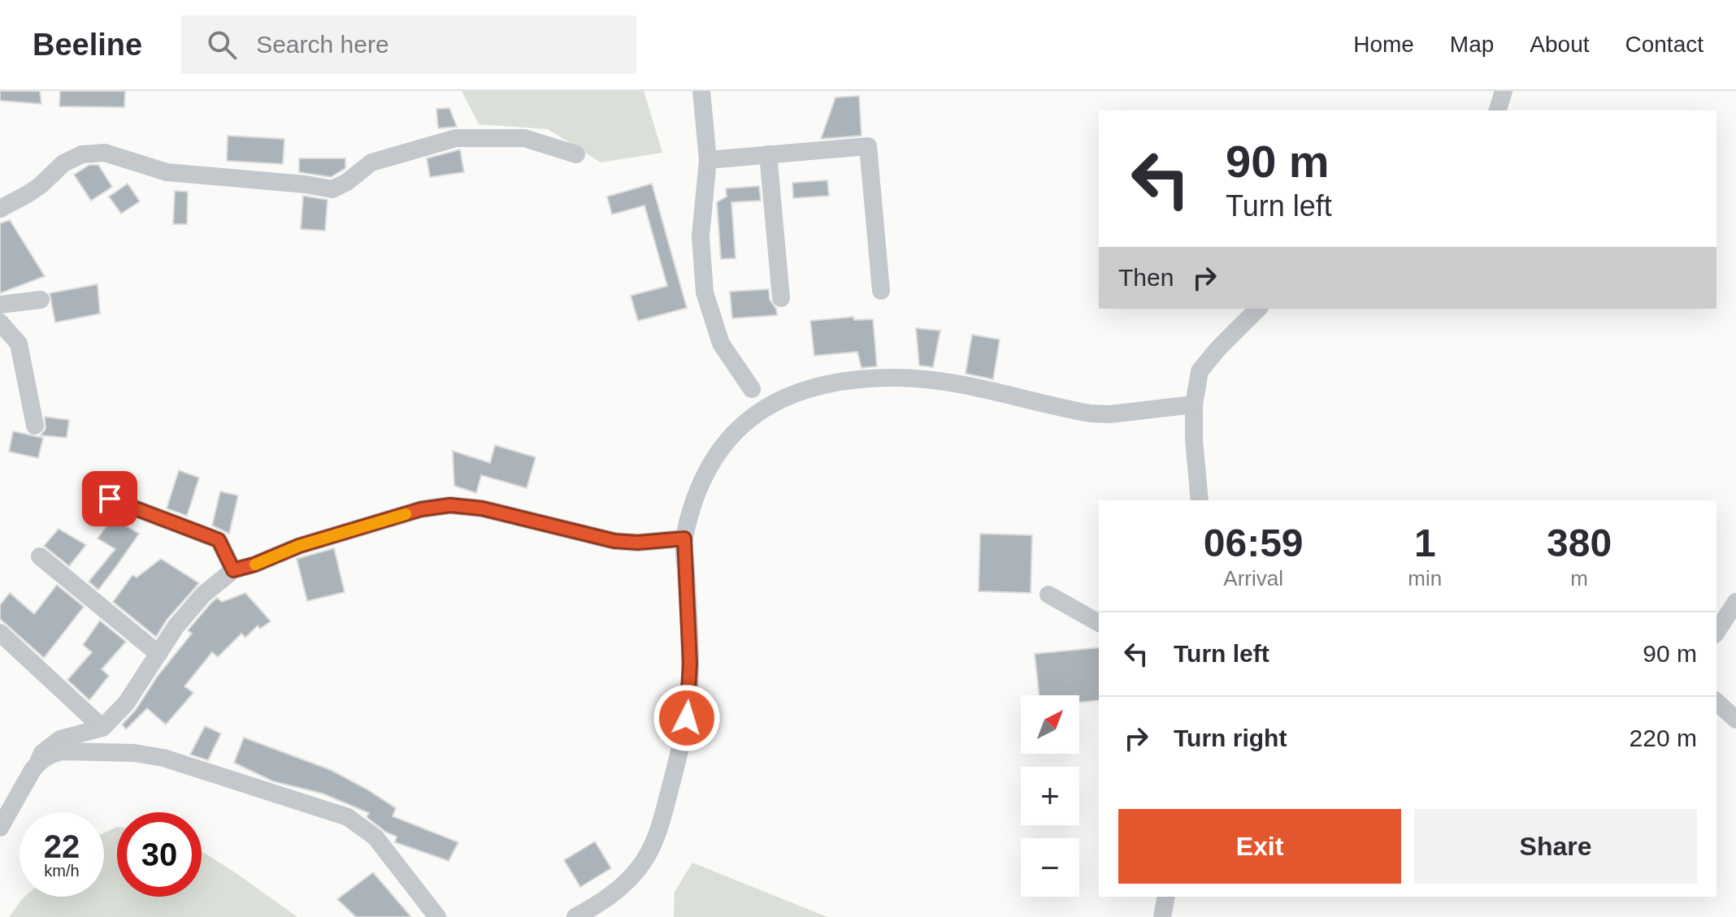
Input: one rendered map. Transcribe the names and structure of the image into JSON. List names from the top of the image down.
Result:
{
  "north": "top right",
  "page": {
    "header": "Beeline",
    "search": "Search here",
    "nav": [
      "Home",
      "Map",
      "About",
      "Contact"
    ],
    "turn": ["90 m", "Turn left"],
    "then": "Then",
    "eta": [
      "06:59",
      "Arrival",
      "1",
      "min",
      "380",
      "m"
    ],
    "list": [
      {
        "name": "Turn left",
        "value": "90 m"
      },
      {
        "name": "Turn right",
        "value": "220 m"
      }
    ],
    "map_buttons": ["+", "−"],
    "buttons": ["Exit", "Share"],
    "speed": "22 km/h",
    "limit": "30"
  }
}
